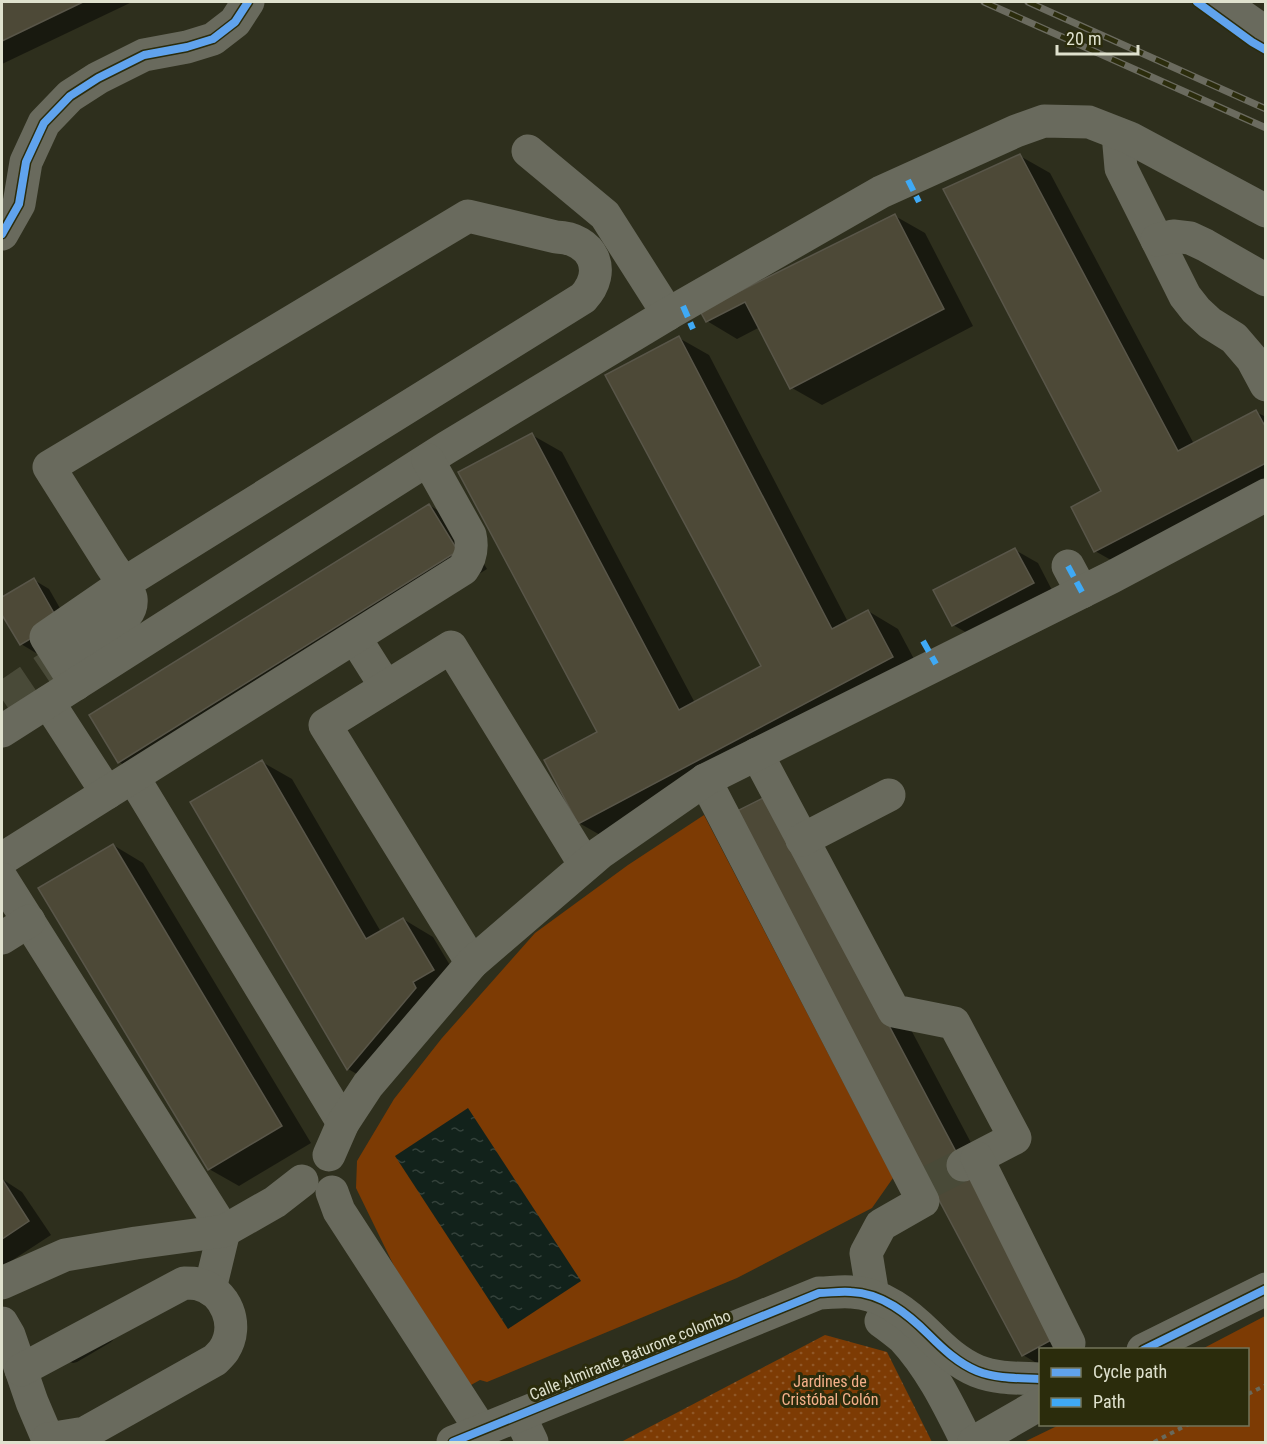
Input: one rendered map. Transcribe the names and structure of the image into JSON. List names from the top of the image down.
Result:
{
  "streets": {
    "street": ["Calle Almirante Baturone colombo"]
  },
  "parks": ["Jardines de Cristóbal Colón"],
  "legend": ["Cycle path", "Path"],
  "scale_bar": "20 m"
}
